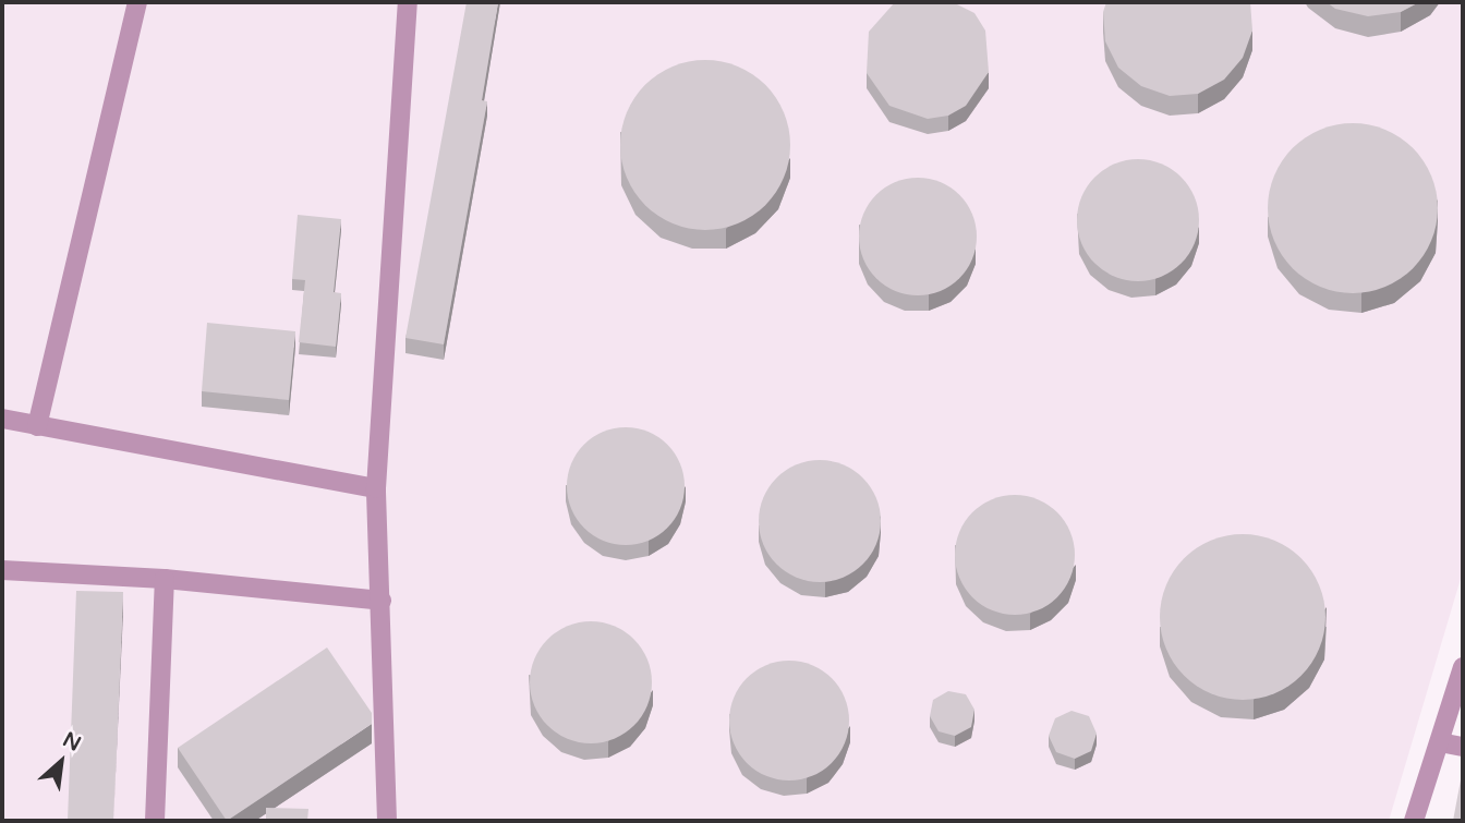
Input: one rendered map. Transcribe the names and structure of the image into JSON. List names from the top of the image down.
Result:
{
  "north": "top right"
}
